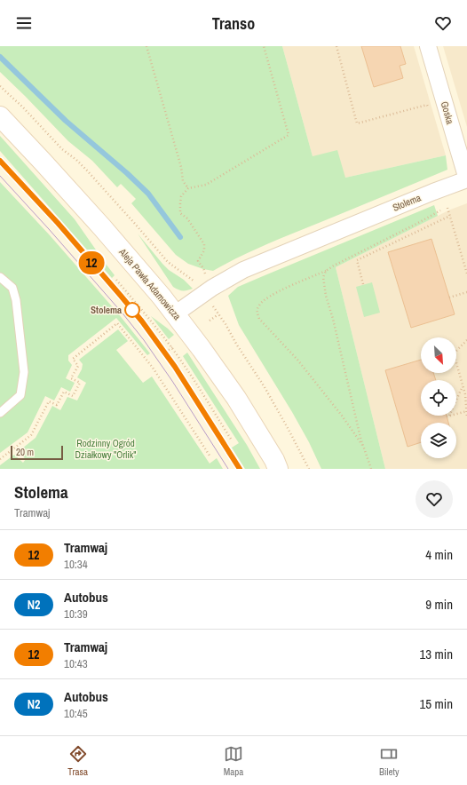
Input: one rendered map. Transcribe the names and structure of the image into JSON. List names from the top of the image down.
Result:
{
  "streets": {
    "main road": ["Aleja Pawła Adamowicza"],
    "street": ["Goska", "Stolema"]
  },
  "crossings": [
    ["Goska", "Stolema"],
    ["Stolema", "Aleja Pawła Adamowicza"]
  ],
  "parks": ["Rodzinny Ogród Działkowy \"Orlik\""],
  "places": ["Stolema"],
  "lines": ["tram line 12"],
  "scale_bar": "20 m",
  "north": "bottom right",
  "page": {
    "header": "Transo",
    "on_map": "12",
    "scale": "20 m",
    "heading": ["Stolema", "Tramwaj"],
    "list": [
      {
        "mark": "12",
        "name": "Tramwaj",
        "note": "10:34",
        "value": "4 min"
      },
      {
        "mark": "N2",
        "name": "Autobus",
        "note": "10:39",
        "value": "9 min"
      },
      {
        "mark": "12",
        "name": "Tramwaj",
        "note": "10:43",
        "value": "13 min"
      },
      {
        "mark": "N2",
        "name": "Autobus",
        "note": "10:45",
        "value": "15 min"
      }
    ],
    "tabs": ["Trasa", "Mapa", "Bilety"]
  }
}
